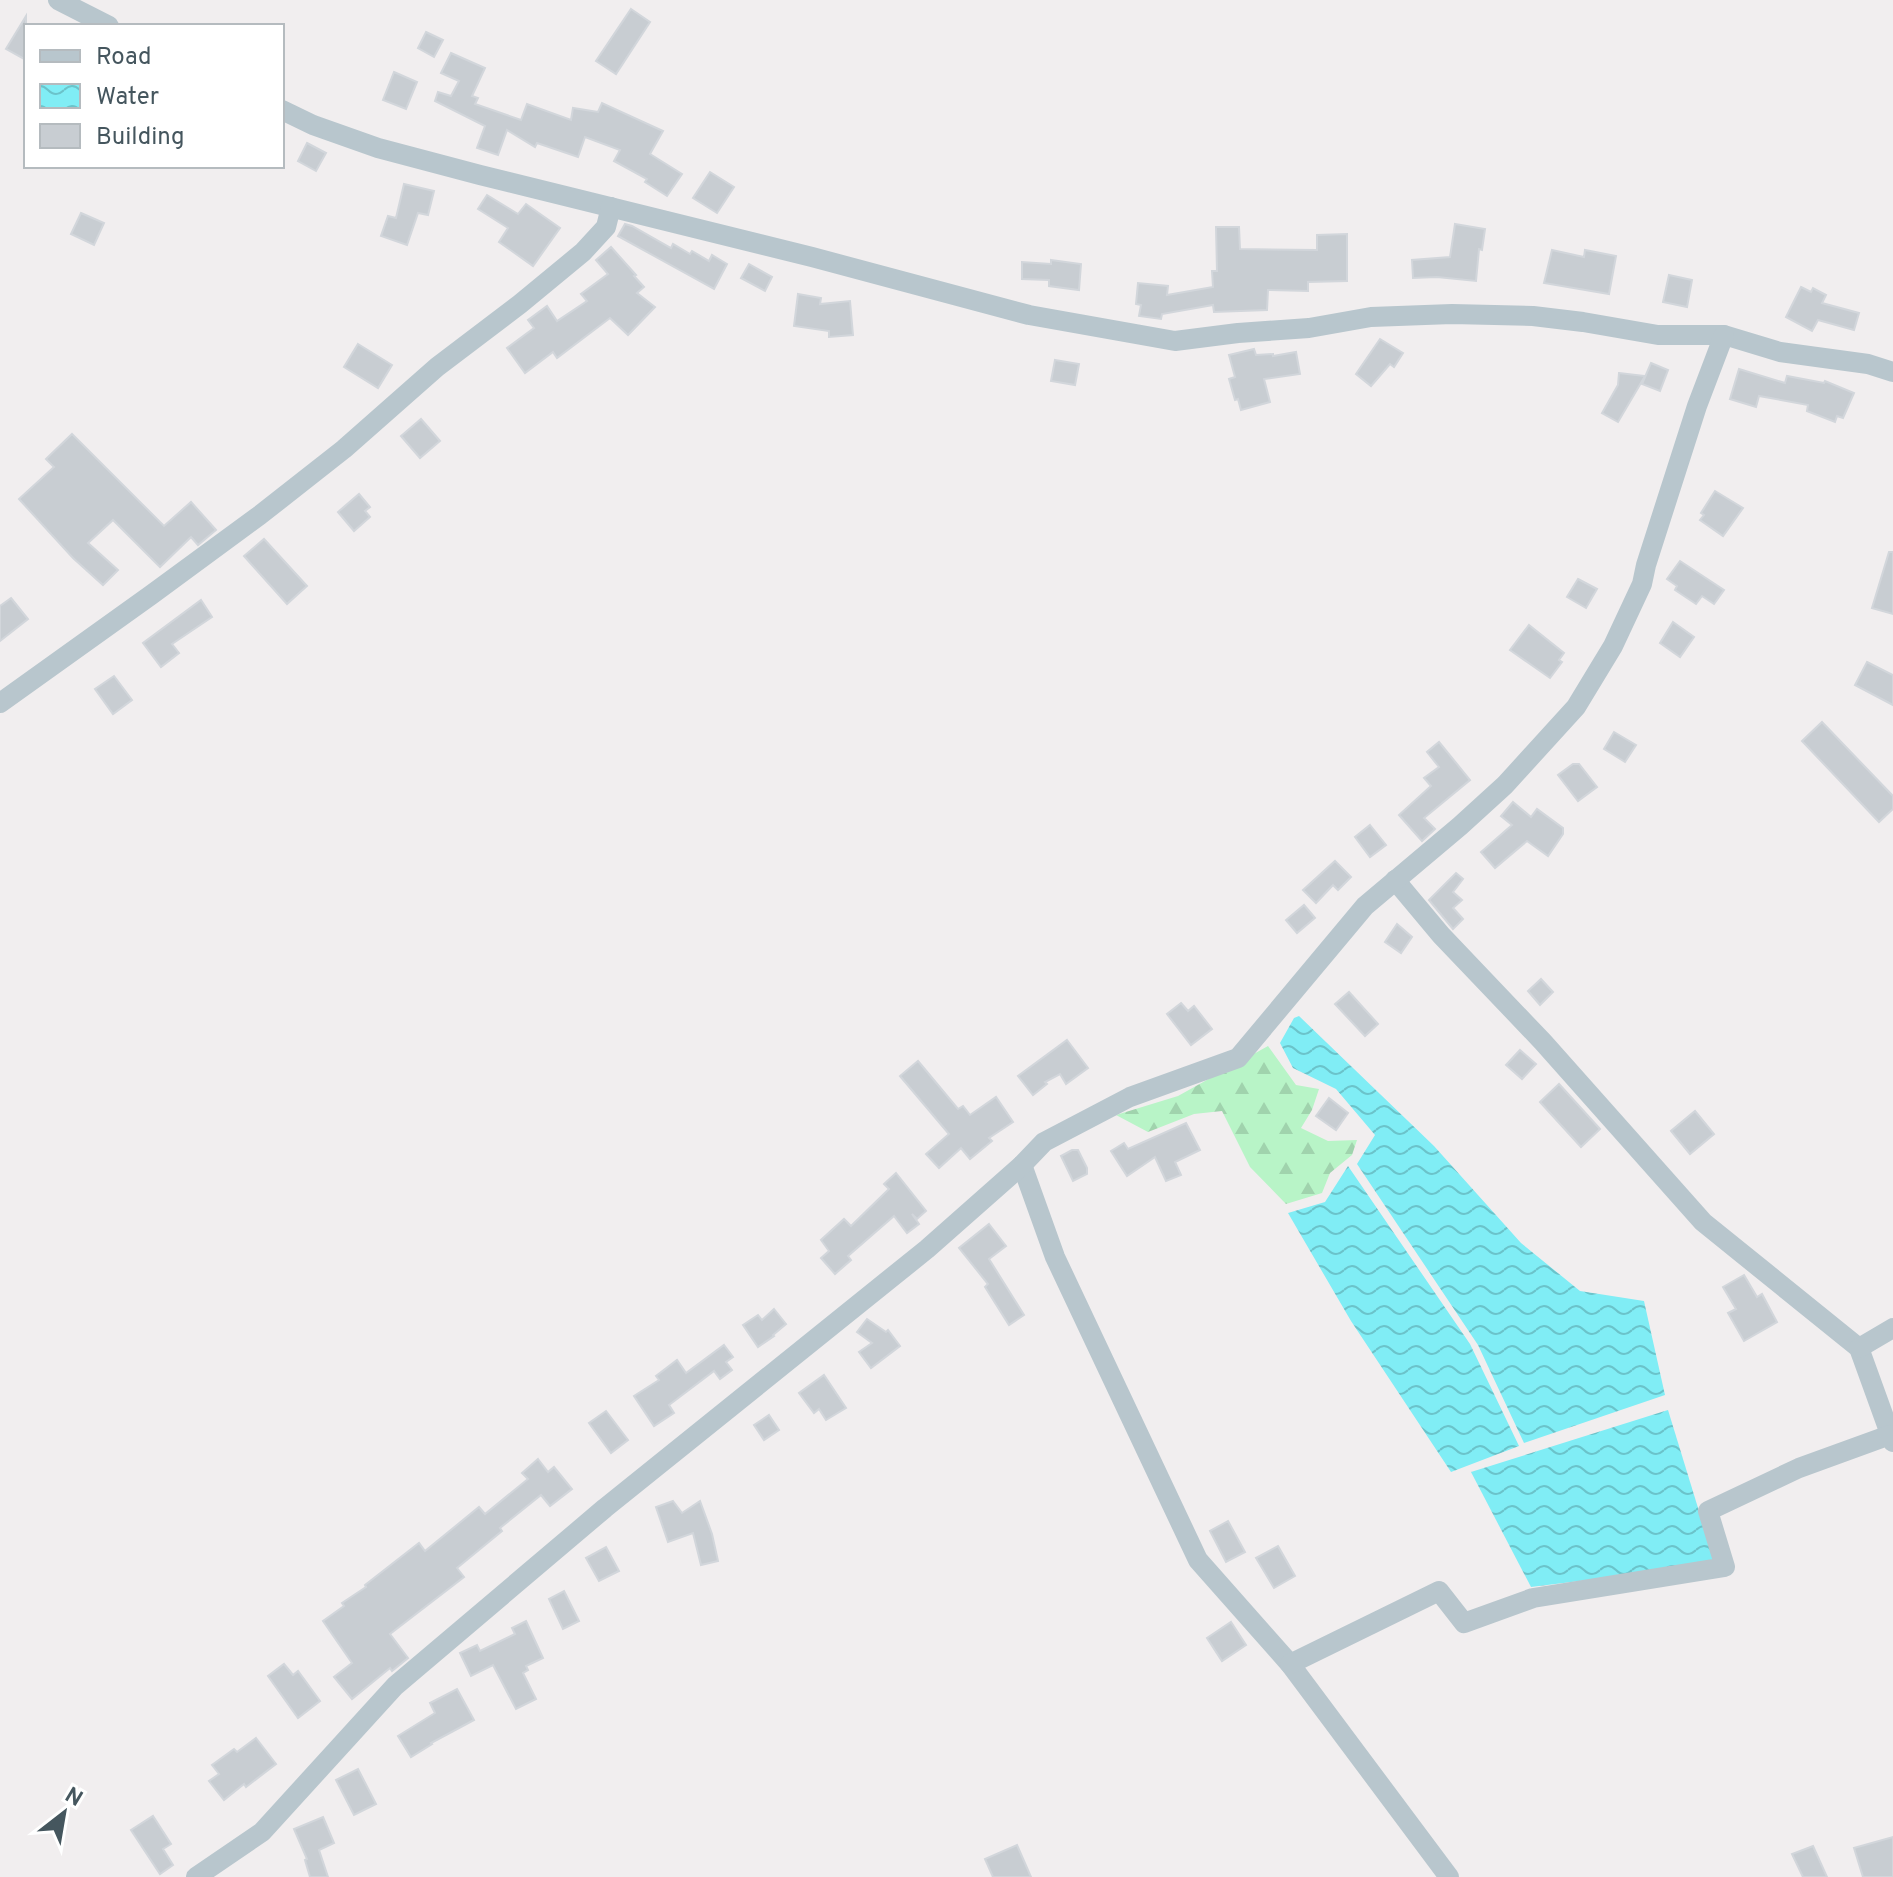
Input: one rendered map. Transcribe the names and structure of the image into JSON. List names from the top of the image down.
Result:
{
  "legend": ["Road", "Water", "Building"],
  "north": "top right"
}
